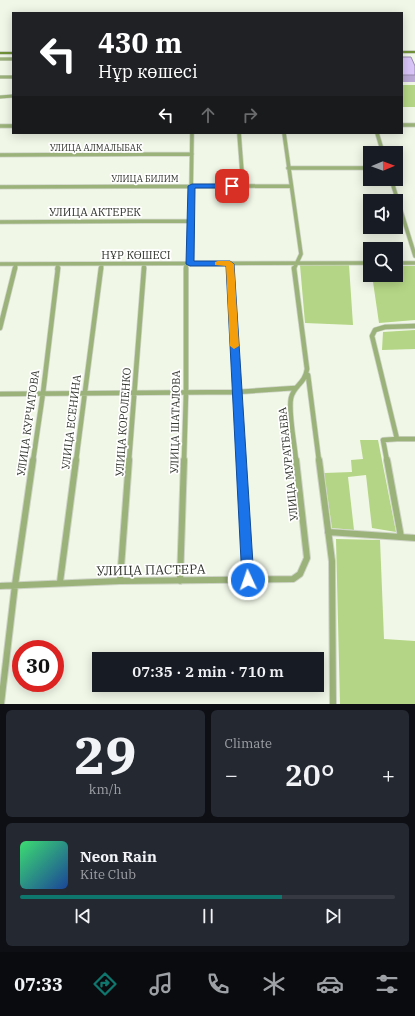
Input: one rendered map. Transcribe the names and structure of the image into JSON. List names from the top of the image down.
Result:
{
  "streets": {
    "street": [
      "УЛИЦА АЛМАЛЫБАК",
      "УЛИЦА БИЛИМ",
      "УЛИЦА АКТЕРЕК",
      "НҰР КӨШЕСІ",
      "УЛИЦА ЕСЕНИНА",
      "УЛИЦА КОРОЛЕНКО",
      "УЛИЦА ШАТАЛОВА",
      "УЛИЦА КУРЧАТОВА",
      "УЛИЦА МУРАТБАЕВА",
      "УЛИЦА ПАСТЕРА"
    ]
  },
  "crossings": [
    ["УЛИЦА АЛМАЛЫБАК", "УЛИЦА ШАТАЛОВА"],
    ["УЛИЦА БИЛИМ", "УЛИЦА ШАТАЛОВА"],
    ["УЛИЦА АКТЕРЕК", "УЛИЦА ШАТАЛОВА"],
    ["НҰР КӨШЕСІ", "УЛИЦА ЕСЕНИНА"],
    ["НҰР КӨШЕСІ", "УЛИЦА КОРОЛЕНКО"],
    ["НҰР КӨШЕСІ", "УЛИЦА ШАТАЛОВА"],
    ["НҰР КӨШЕСІ", "УЛИЦА КУРЧАТОВА"],
    ["УЛИЦА ЕСЕНИНА", "УЛИЦА ПАСТЕРА"],
    ["УЛИЦА КОРОЛЕНКО", "УЛИЦА ПАСТЕРА"],
    ["УЛИЦА ШАТАЛОВА", "УЛИЦА ПАСТЕРА"],
    ["УЛИЦА КУРЧАТОВА", "УЛИЦА ПАСТЕРА"],
    ["УЛИЦА МУРАТБАЕВА", "УЛИЦА ПАСТЕРА"]
  ],
  "north": "right",
  "page": {
    "turn": ["430 m", "Нұр көшесі"],
    "limit": "30",
    "trip": "07:35 · 2 min · 710 m",
    "tile": [
      ["29", "km/h"],
      "Climate"
    ],
    "heat": ["−", "20°", "+"],
    "song": ["Neon Rain", "Kite Club"],
    "tabs": "07:33"
  }
}
